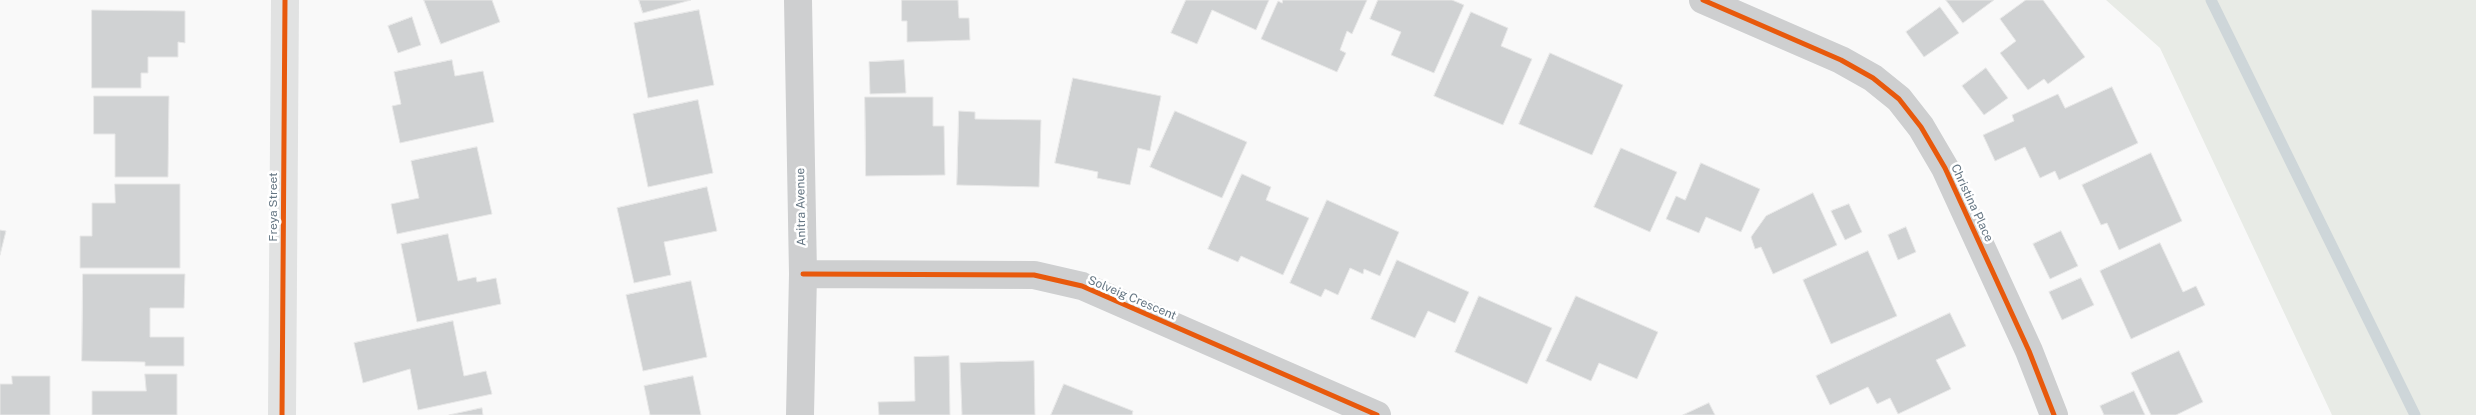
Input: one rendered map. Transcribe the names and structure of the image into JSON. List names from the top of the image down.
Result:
{
  "streets": {
    "street": [
      "Christina Place",
      "Freya Street",
      "Anitra Avenue",
      "Solveig Crescent"
    ]
  },
  "crossings": [
    ["Anitra Avenue", "Solveig Crescent"]
  ]
}
